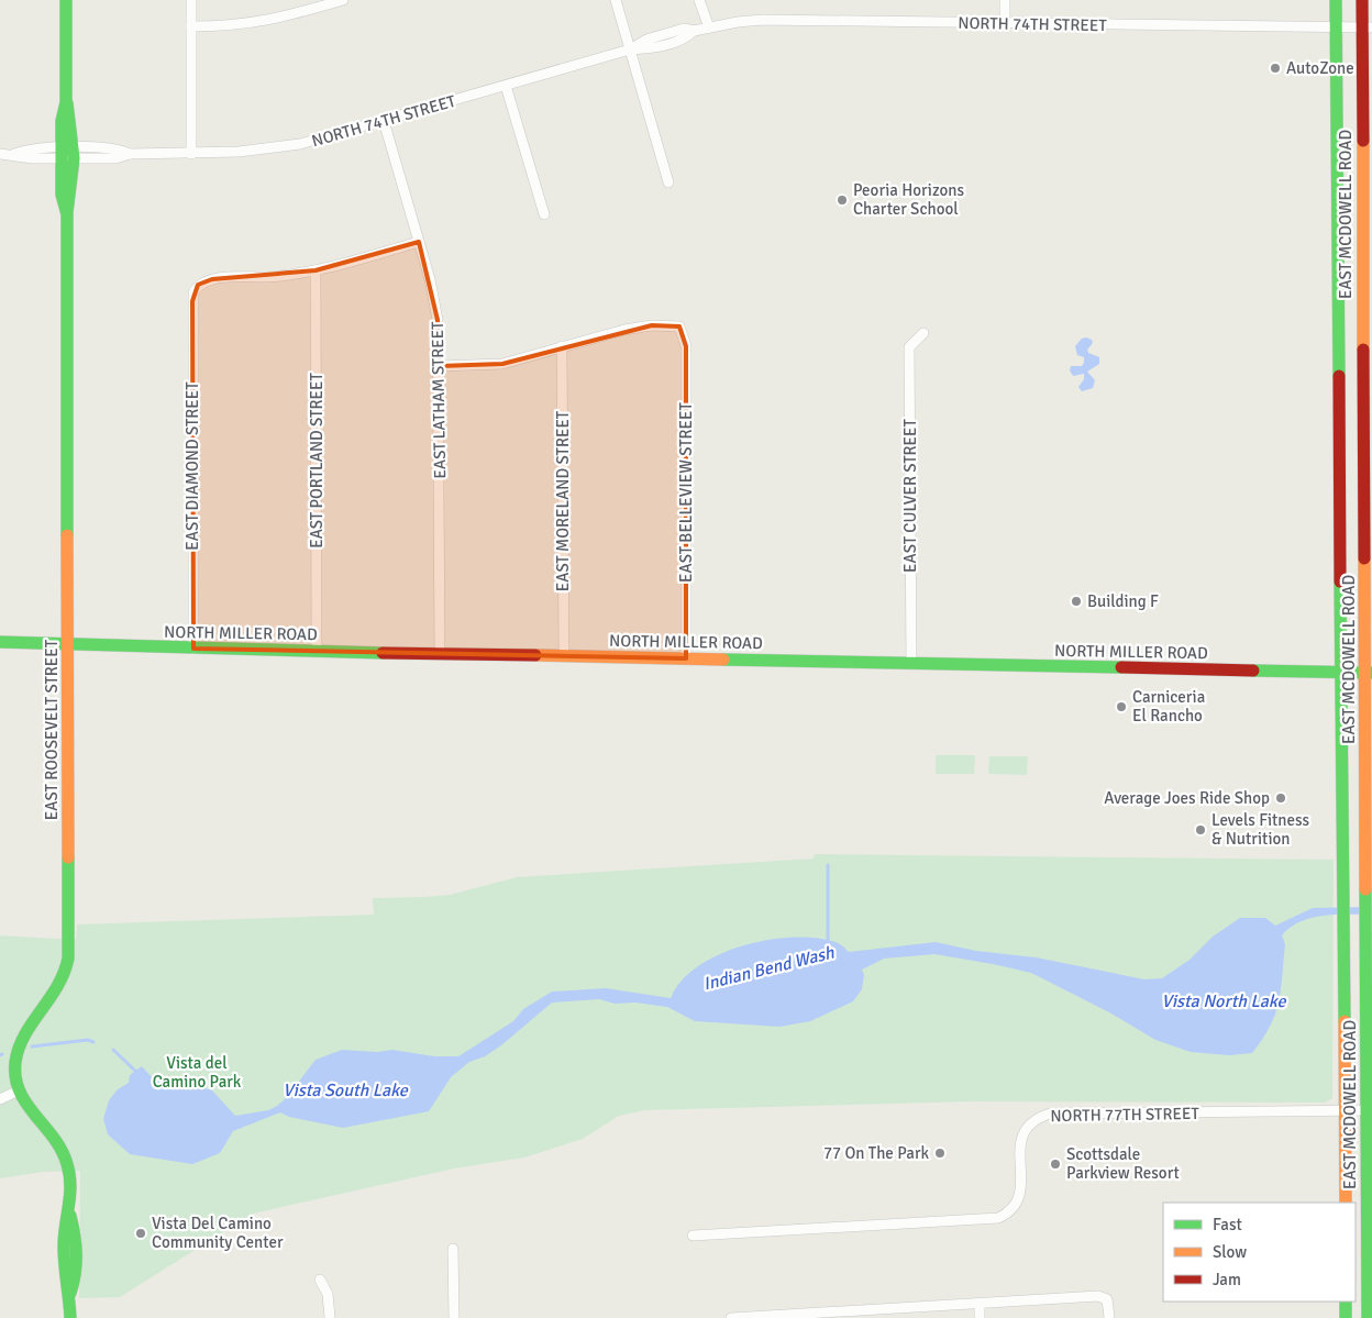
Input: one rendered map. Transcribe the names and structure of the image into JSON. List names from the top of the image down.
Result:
{
  "streets": {
    "street": [
      "NORTH 74TH STREET",
      "EAST MCDOWELL ROAD",
      "EAST LATHAM STREET",
      "EAST PORTLAND STREET",
      "EAST DIAMOND STREET",
      "EAST BELLEVIEW STREET",
      "EAST CULVER STREET",
      "EAST MORELAND STREET",
      "NORTH MILLER ROAD",
      "EAST ROOSEVELT STREET",
      "NORTH 77TH STREET"
    ]
  },
  "crossings": [
    ["NORTH 74TH STREET", "EAST MCDOWELL ROAD"],
    ["NORTH 74TH STREET", "EAST LATHAM STREET"],
    ["NORTH 74TH STREET", "EAST ROOSEVELT STREET"],
    ["EAST MCDOWELL ROAD", "NORTH MILLER ROAD"],
    ["EAST MCDOWELL ROAD", "NORTH 77TH STREET"],
    ["EAST LATHAM STREET", "NORTH MILLER ROAD"],
    ["EAST PORTLAND STREET", "EAST DIAMOND STREET"],
    ["EAST PORTLAND STREET", "NORTH MILLER ROAD"],
    ["EAST DIAMOND STREET", "NORTH MILLER ROAD"],
    ["EAST BELLEVIEW STREET", "EAST MORELAND STREET"],
    ["EAST BELLEVIEW STREET", "NORTH MILLER ROAD"],
    ["EAST CULVER STREET", "NORTH MILLER ROAD"],
    ["EAST MORELAND STREET", "NORTH MILLER ROAD"],
    ["NORTH MILLER ROAD", "EAST ROOSEVELT STREET"]
  ],
  "water": ["Indian Bend Wash", "Vista North Lake", "Vista South Lake"],
  "parks": ["Vista del Camino Park"],
  "places": [
    "AutoZone",
    "Peoria Horizons Charter School",
    "Building F",
    "Carniceria El Rancho",
    "Average Joes Ride Shop",
    "Levels Fitness & Nutrition",
    "77 On The Park",
    "Scottsdale Parkview Resort",
    "Vista Del Camino Community Center"
  ],
  "legend": ["Fast", "Slow", "Jam"]
}
